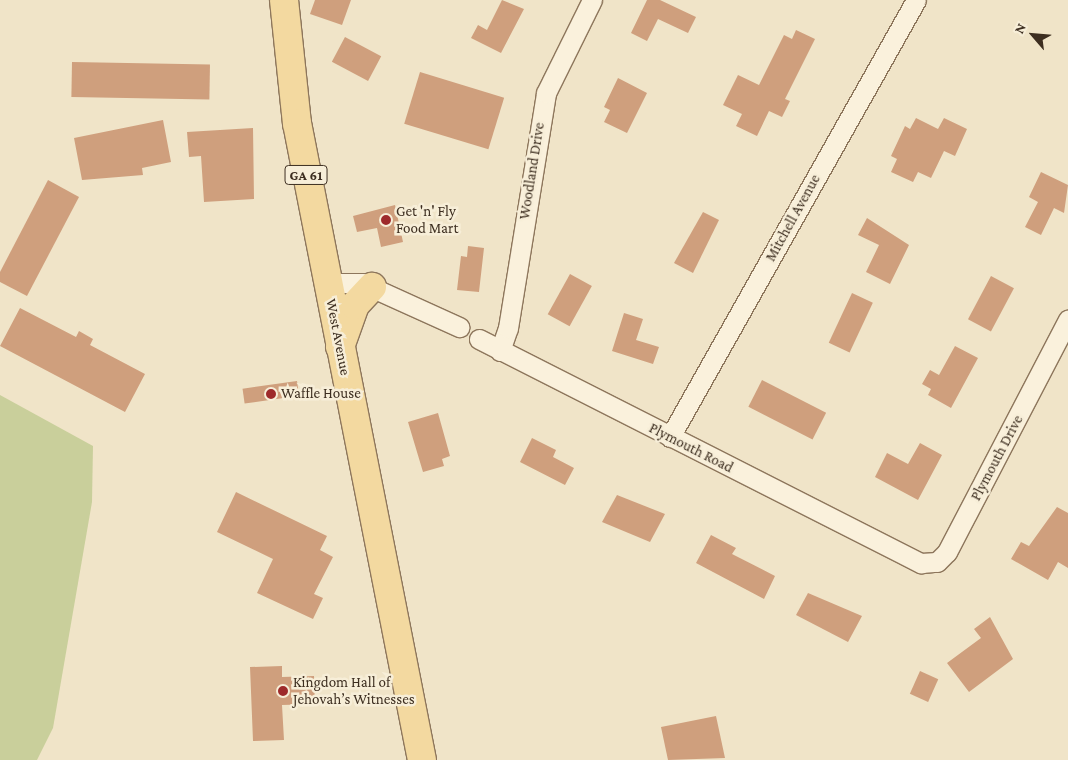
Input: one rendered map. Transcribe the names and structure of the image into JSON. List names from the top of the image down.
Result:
{
  "streets": {
    "main road": ["GA 61", "West Avenue"],
    "street": [
      "Woodland Drive",
      "Mitchell Avenue",
      "Plymouth Road",
      "Plymouth Drive"
    ]
  },
  "crossings": [
    ["Woodland Drive", "Plymouth Road"],
    ["Mitchell Avenue", "Plymouth Road"],
    ["Plymouth Road", "Plymouth Drive"]
  ],
  "places": ["Get 'n' Fly Food Mart", "Waffle House", "Kingdom Hall of Jehovah’s Witnesses"],
  "north": "top left"
}
